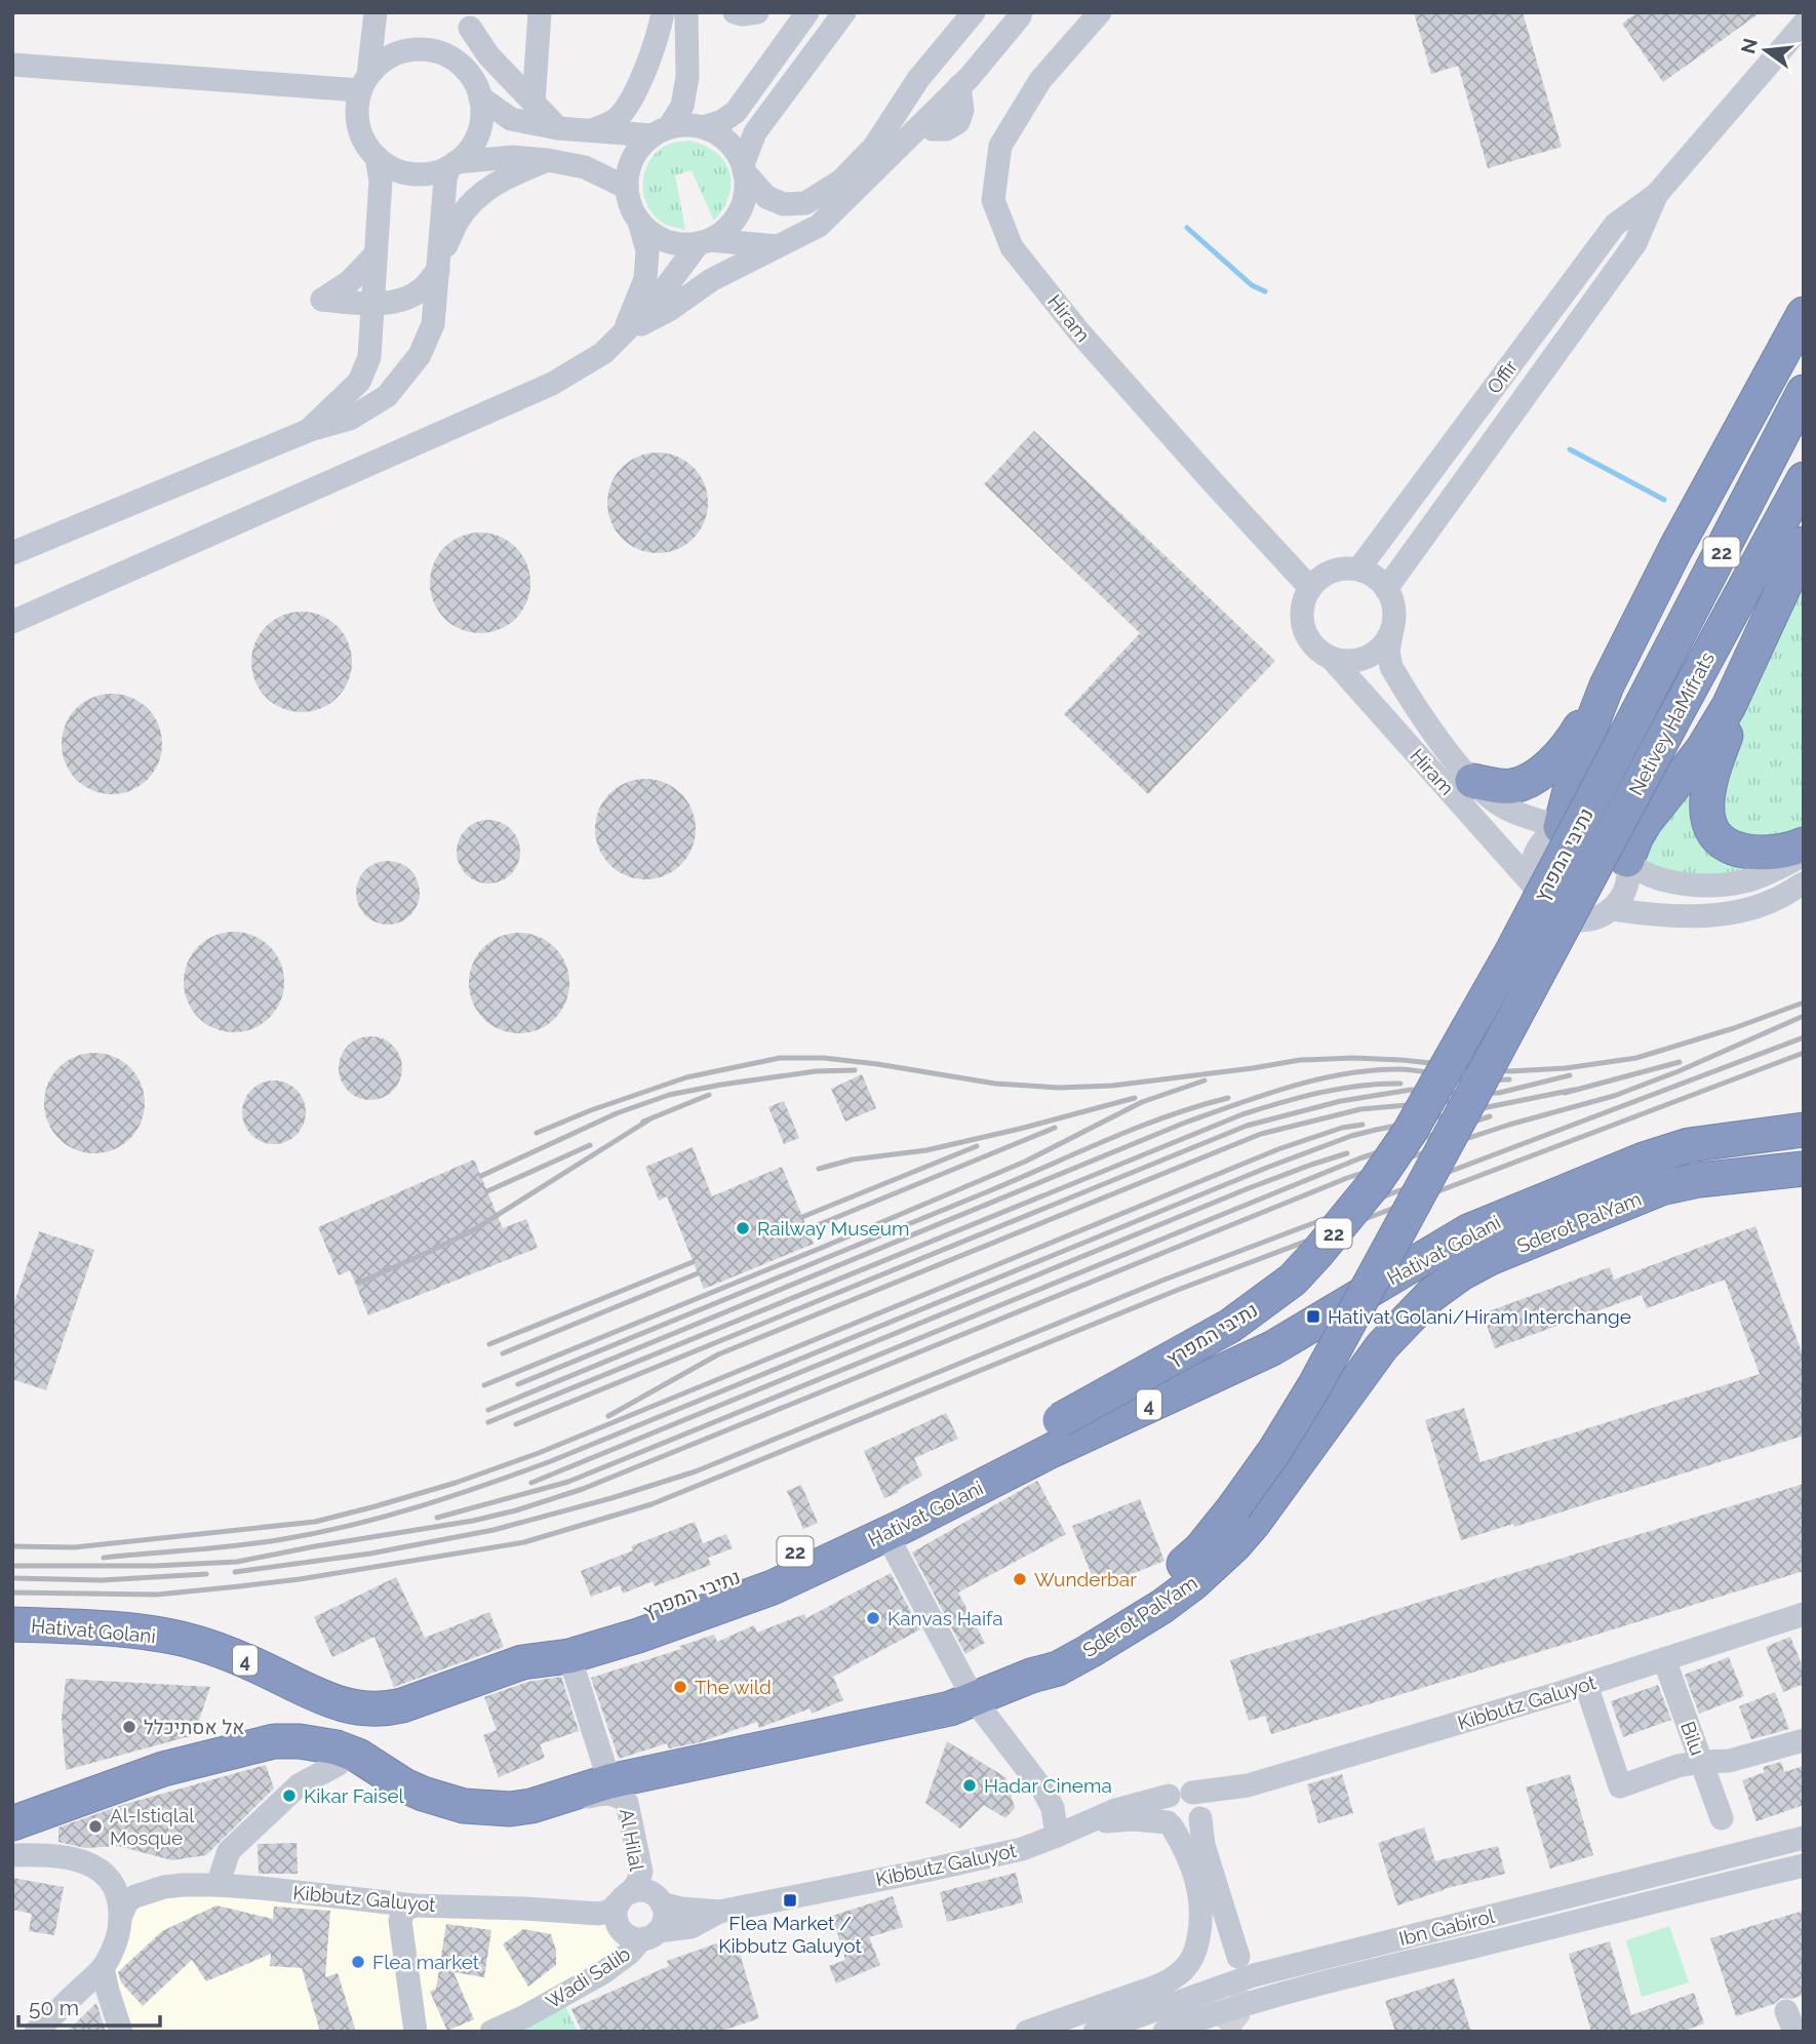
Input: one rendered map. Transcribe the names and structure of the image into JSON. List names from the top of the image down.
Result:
{
  "streets": {
    "highway": [
      "22",
      "Netivey HaMifrats",
      "נתיבי המפרץ",
      "Sderot PalYam",
      "Hativat Golani",
      "4"
    ],
    "street": [
      "Hiram",
      "Offir",
      "Kibbutz Galuyot",
      "Bilu",
      "Al Hilal",
      "Ibn Gabirol",
      "Wadi Salib"
    ]
  },
  "crossings": [
    ["Hiram", "Offir"],
    ["Netivey HaMifrats", "נתיבי המפרץ"],
    ["Netivey HaMifrats", "Sderot PalYam"],
    ["נתיבי המפרץ", "Hativat Golani"],
    ["Sderot PalYam", "Al Hilal"],
    ["Hativat Golani", "Al Hilal"],
    ["Kibbutz Galuyot", "Bilu"],
    ["Kibbutz Galuyot", "Al Hilal"],
    ["Kibbutz Galuyot", "Wadi Salib"],
    ["Al Hilal", "Wadi Salib"]
  ],
  "places": {
    "other": [
      "Railway Museum",
      "Wunderbar",
      "Kanvas Haifa",
      "The wild",
      "אל אסתיכלל",
      "Hadar Cinema",
      "Kikar Faisel",
      "Al-Istiqlal Mosque",
      "Flea market"
    ],
    "transit": ["Hativat Golani/Hiram Interchange", "Flea Market / Kibbutz Galuyot"]
  },
  "scale_bar": "50 m",
  "north": "left"
}
